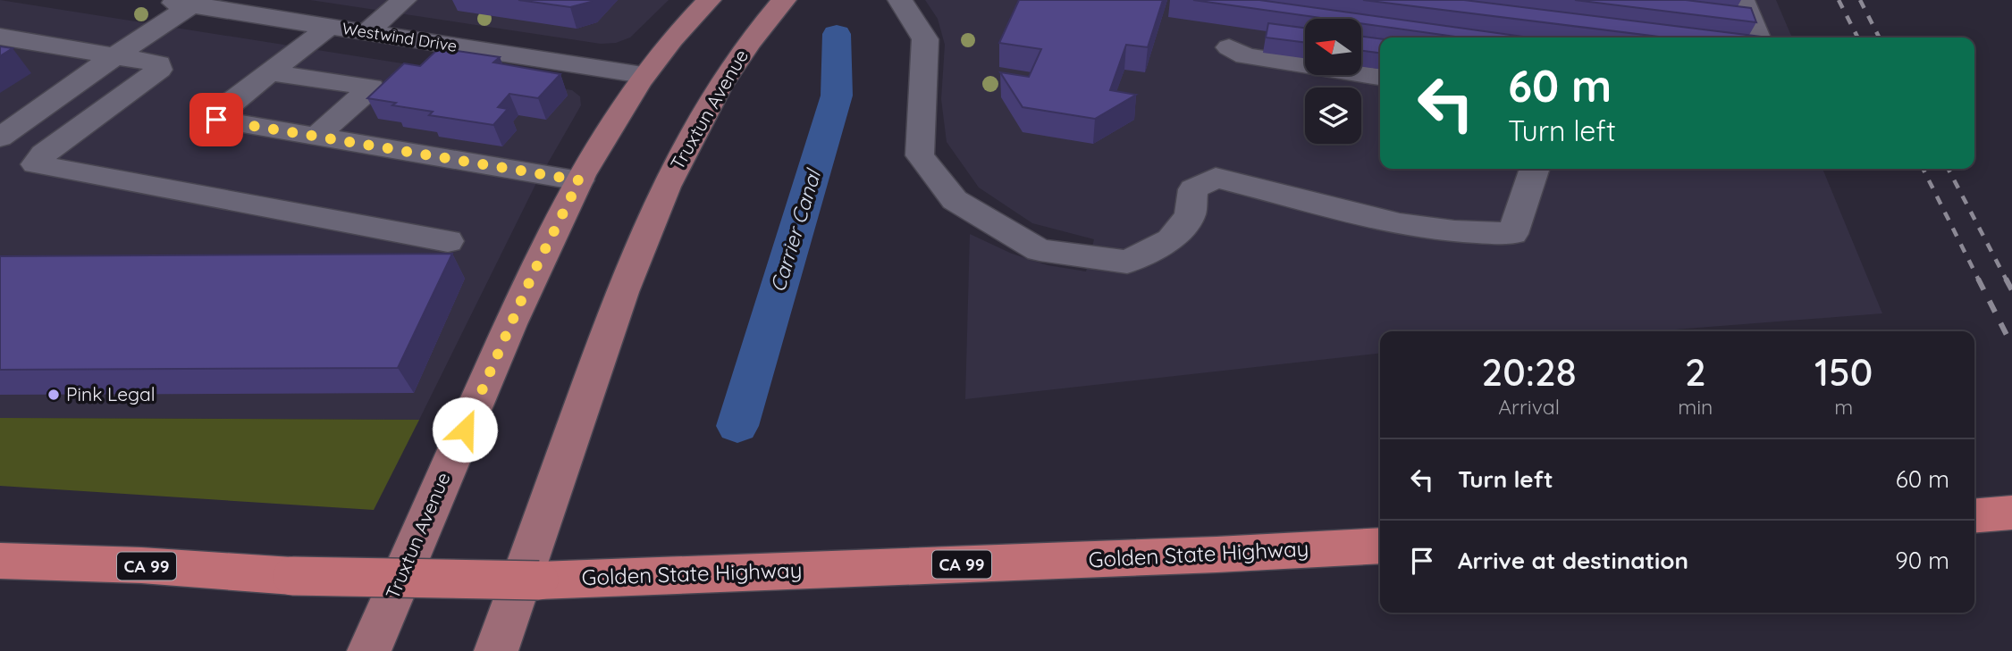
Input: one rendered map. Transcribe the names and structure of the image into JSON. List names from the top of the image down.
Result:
{
  "streets": {
    "highway": ["Golden State Highway", "CA 99"],
    "main road": ["Truxtun Avenue"],
    "street": ["Westwind Drive"]
  },
  "crossings": [
    ["Westwind Drive", "Truxtun Avenue"]
  ],
  "water": ["Carrier Canal"],
  "places": ["Pink Legal"],
  "north": "left",
  "page": {
    "turn": ["60 m", "Turn left"],
    "eta": [
      "20:28",
      "Arrival",
      "2",
      "min",
      "150",
      "m"
    ],
    "list": [
      {
        "name": "Turn left",
        "value": "60 m"
      },
      {
        "name": "Arrive at destination",
        "value": "90 m"
      }
    ]
  }
}
